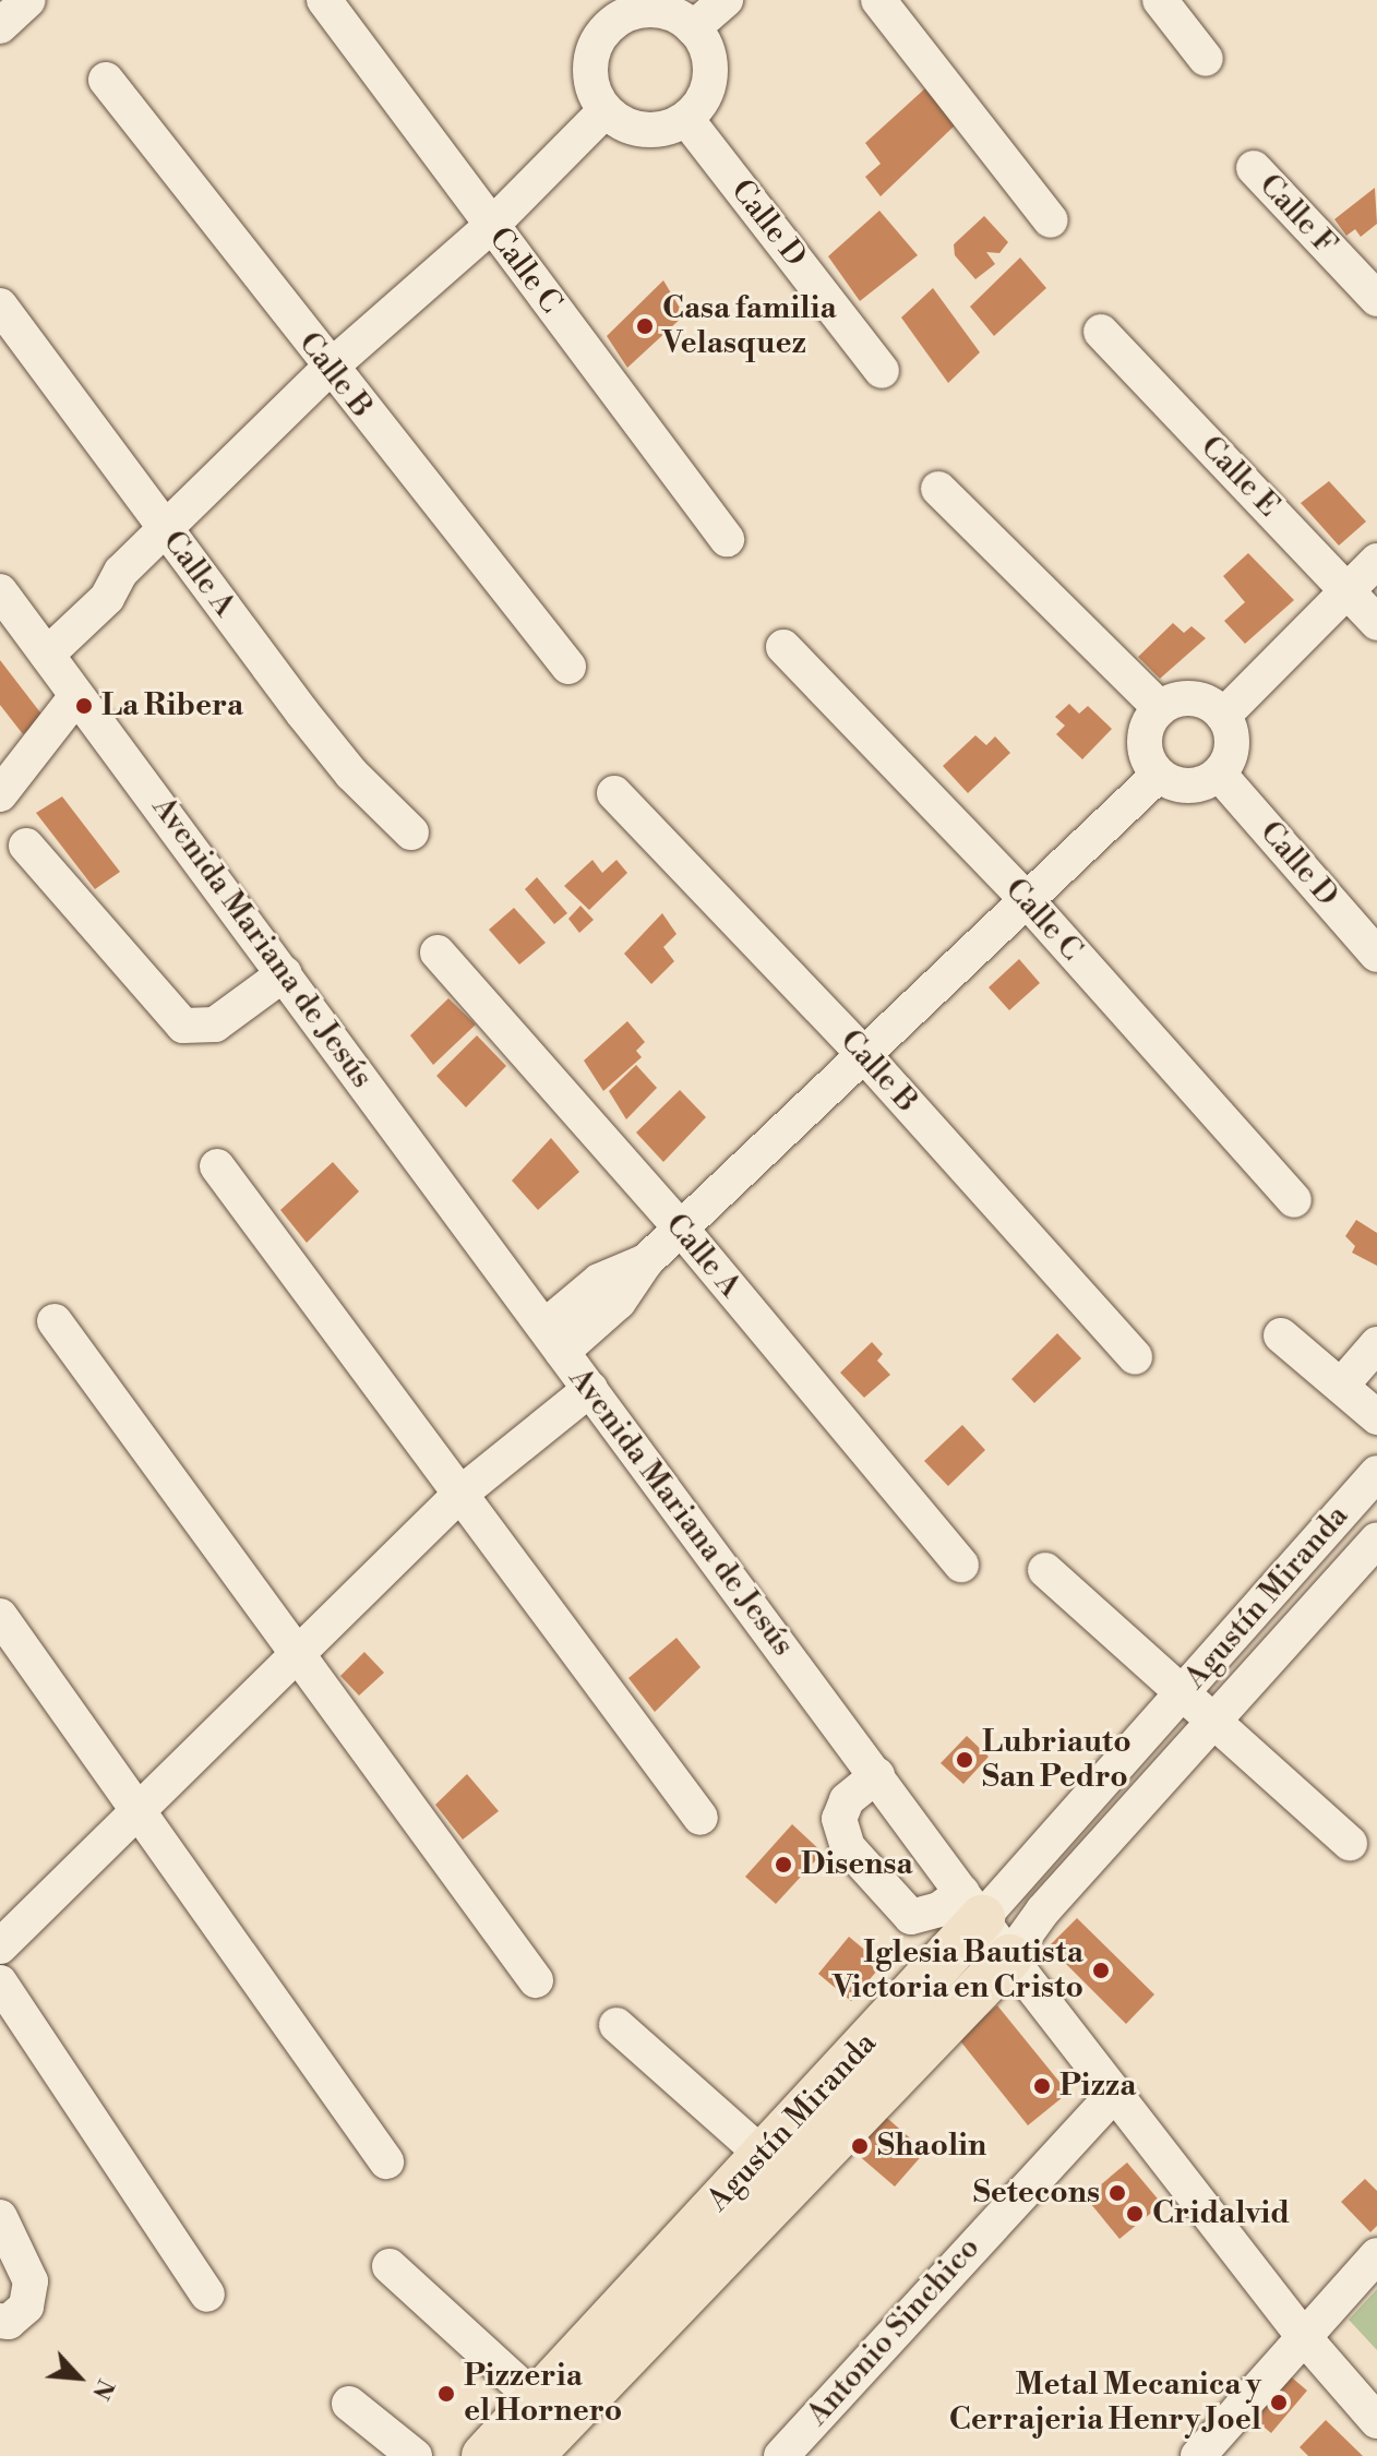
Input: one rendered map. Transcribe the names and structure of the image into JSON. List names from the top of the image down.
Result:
{
  "streets": {
    "main road": ["Agustín Miranda"],
    "street": [
      "Calle F",
      "Calle D",
      "Calle C",
      "Calle B",
      "Calle E",
      "Calle A",
      "Avenida Mariana de Jesús",
      "Antonio Sinchico"
    ]
  },
  "crossings": [
    ["Avenida Mariana de Jesús", "Agustín Miranda"],
    ["Avenida Mariana de Jesús", "Antonio Sinchico"]
  ],
  "places": [
    "Casa familia Velasquez",
    "La Ribera",
    "Lubriauto San Pedro",
    "Disensa",
    "Iglesia Bautista Victoria en Cristo",
    "Pizza",
    "Shaolin",
    "Setecons",
    "Cridalvid",
    "Pizzeria el Hornero",
    "Metal Mecanica y Cerrajeria Henry Joel"
  ],
  "north": "bottom right"
}
